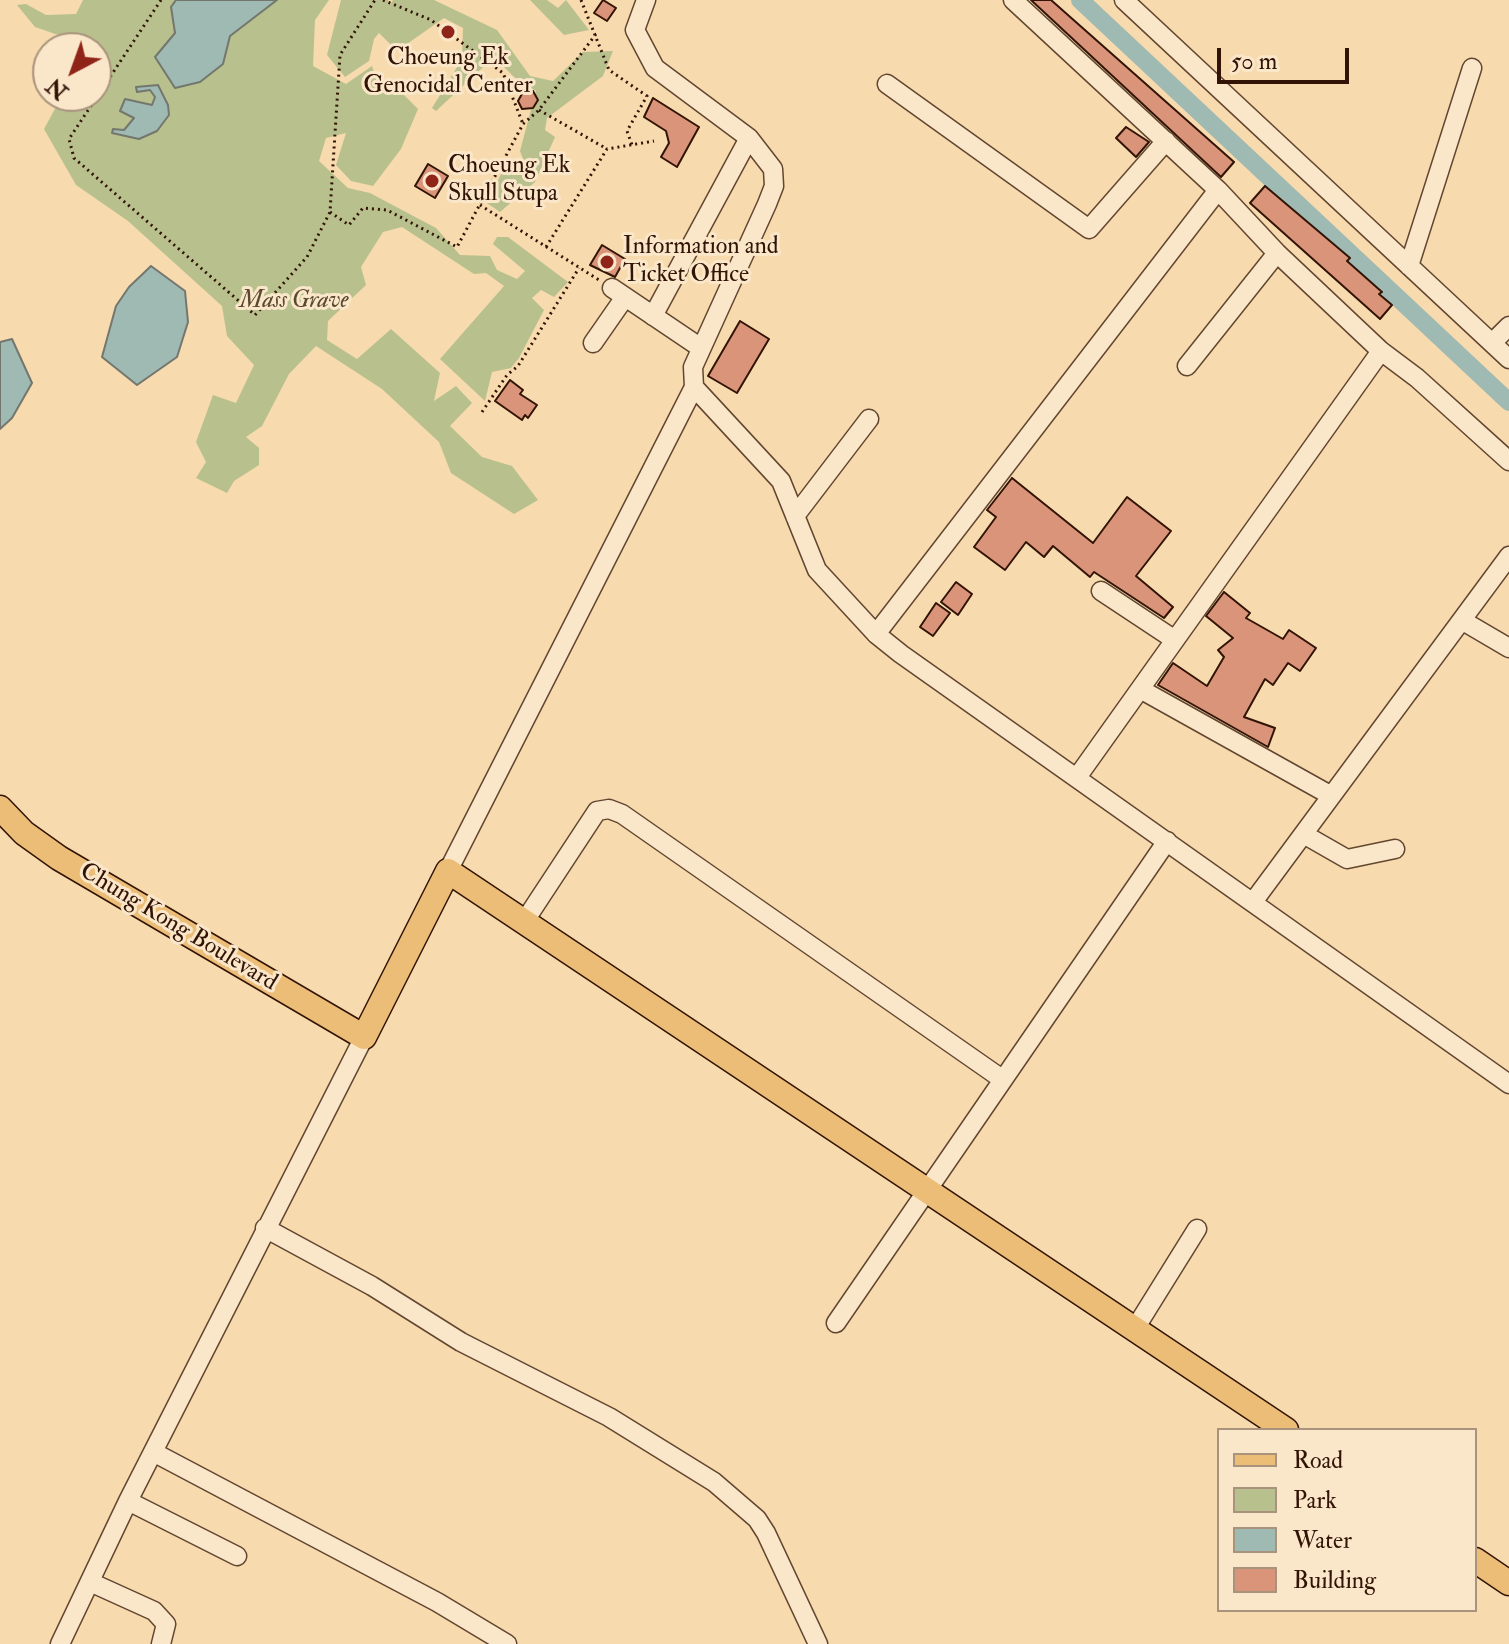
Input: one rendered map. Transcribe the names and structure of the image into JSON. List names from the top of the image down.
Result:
{
  "streets": {
    "main road": ["Chung Kong Boulevard"]
  },
  "parks": ["Mass Grave"],
  "places": ["Choeung Ek Genocidal Center", "Choeung Ek Skull Stupa", "Information and Ticket Office"],
  "legend": [
    "Road",
    "Park",
    "Water",
    "Building"
  ],
  "scale_bar": "50 m",
  "north": "bottom left"
}
